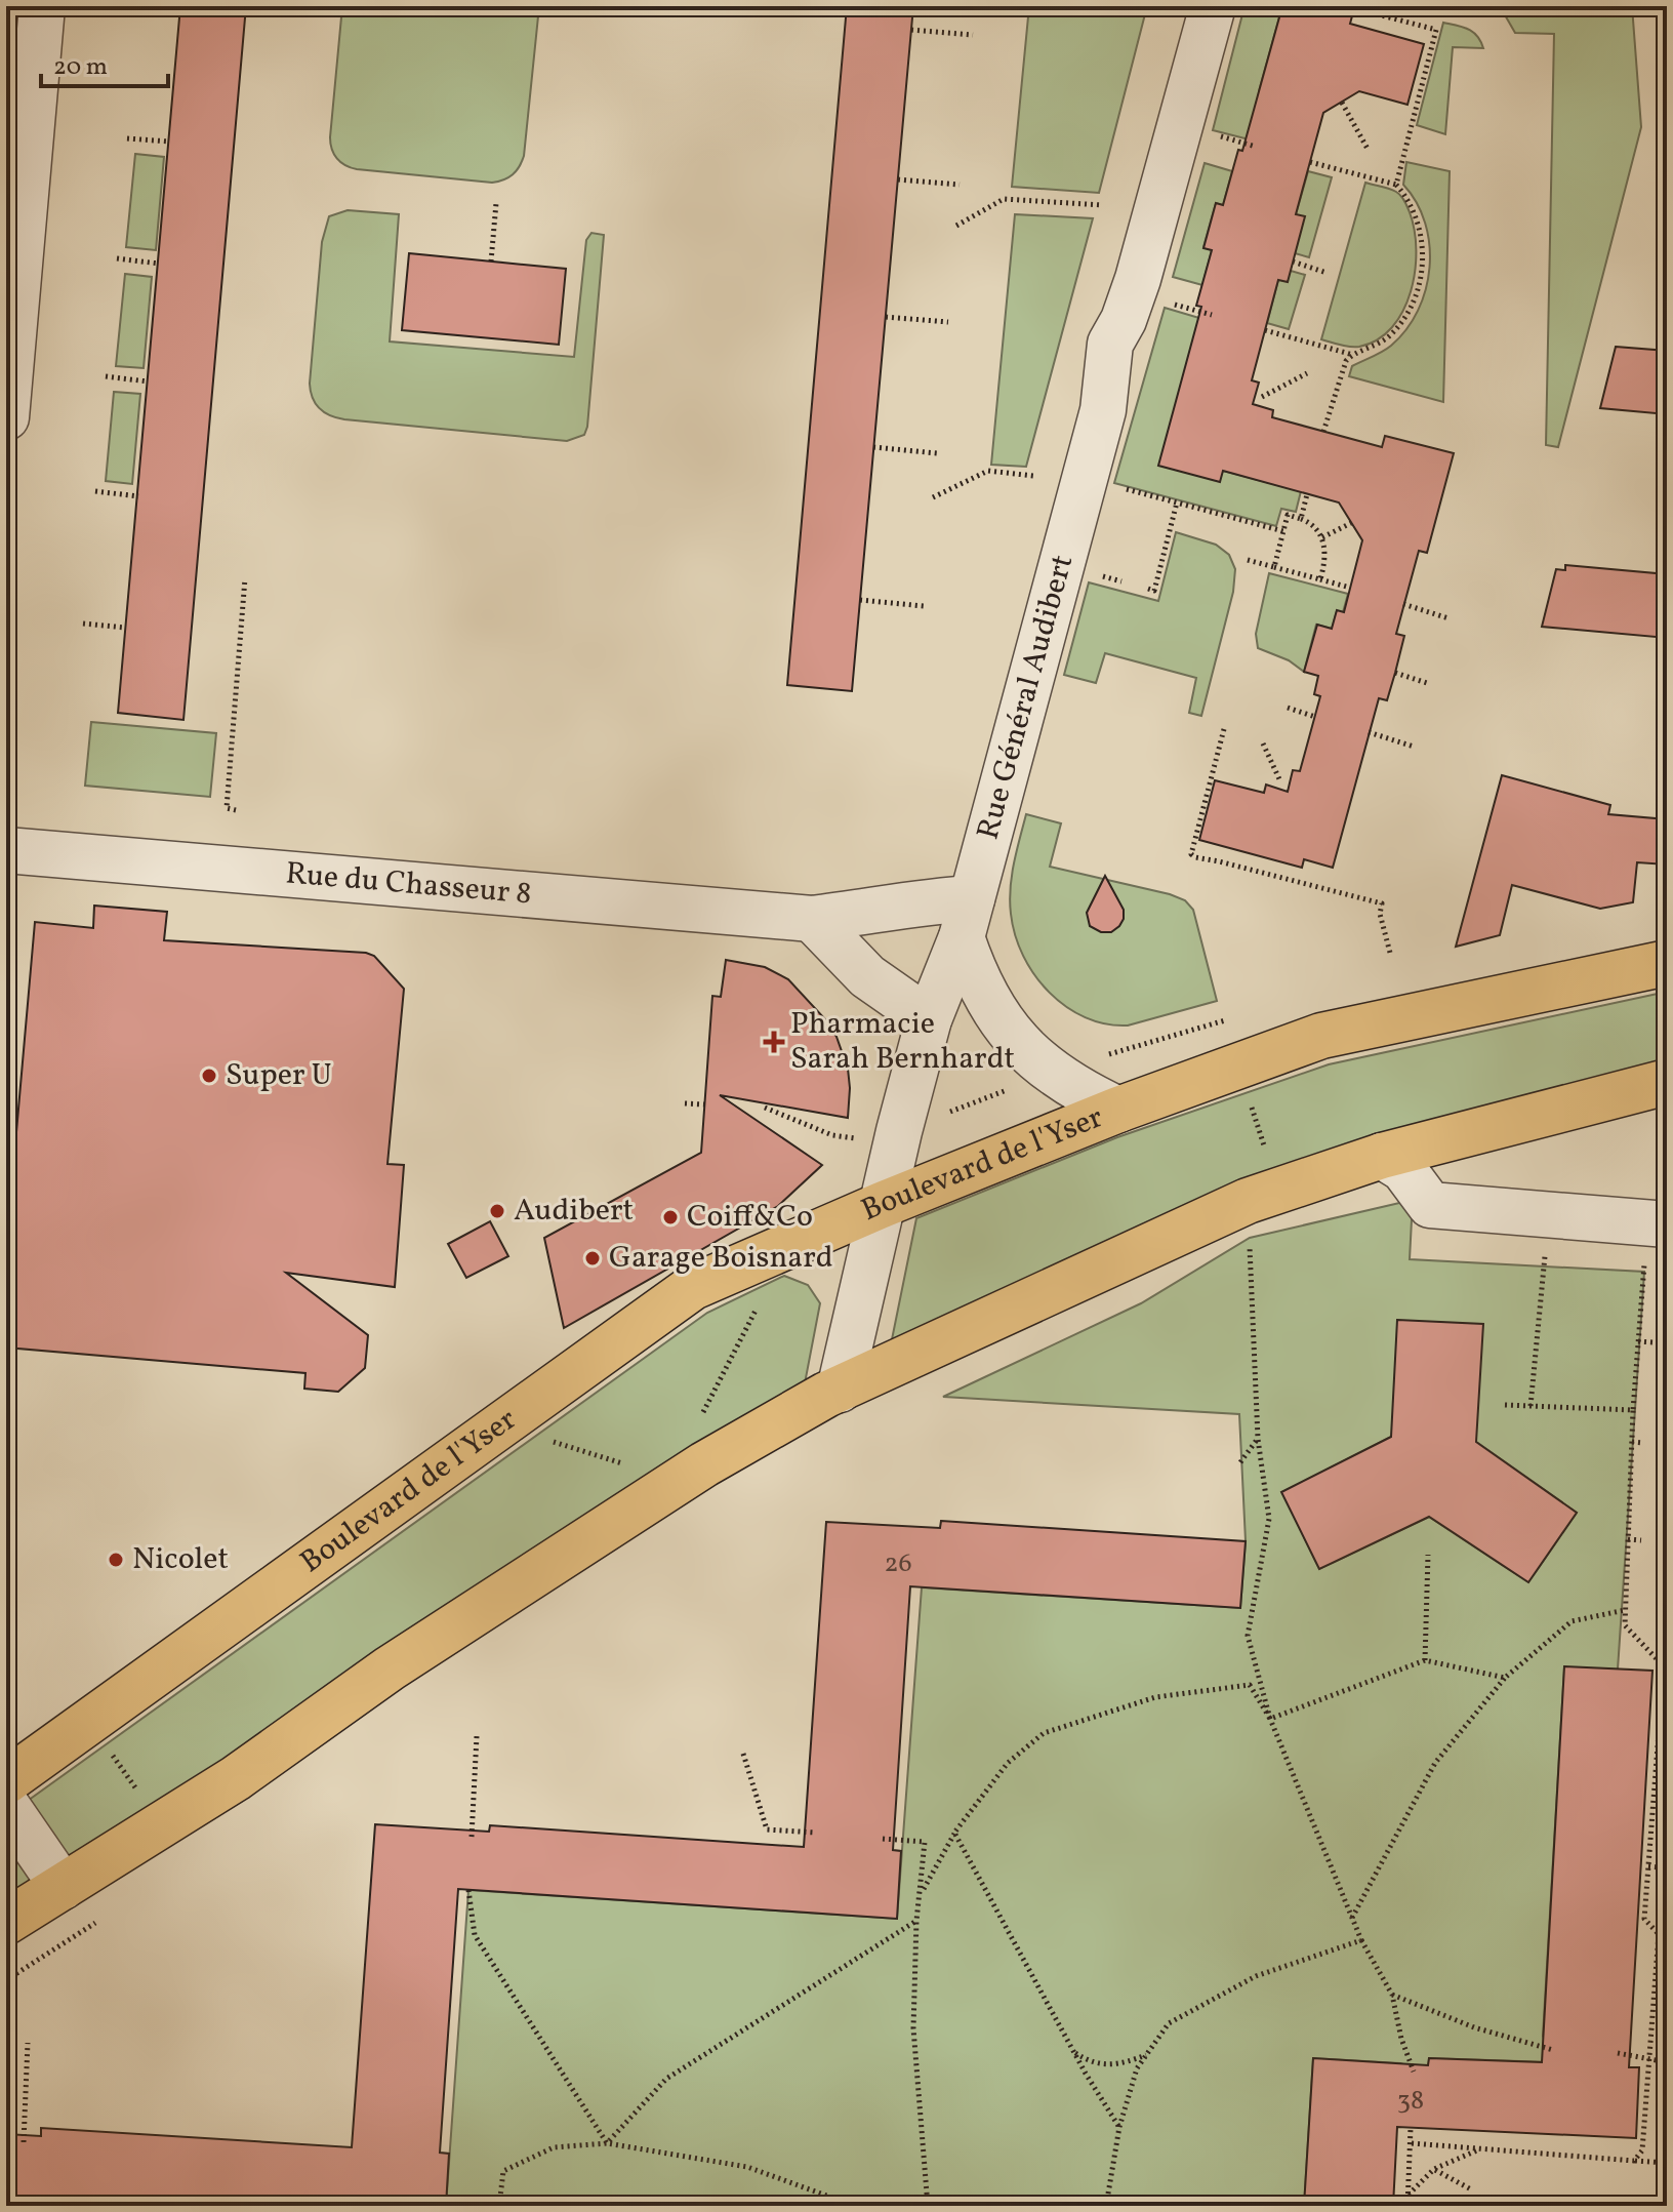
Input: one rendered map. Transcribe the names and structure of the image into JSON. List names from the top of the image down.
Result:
{
  "streets": {
    "main road": ["Boulevard de l'Yser"],
    "street": ["Rue Général Audibert", "Rue du Chasseur 8"]
  },
  "crossings": [
    ["Rue Général Audibert", "Rue du Chasseur 8"],
    ["Rue Général Audibert", "Boulevard de l'Yser"]
  ],
  "places": {
    "health": ["Pharmacie Sarah Bernhardt"],
    "other": [
      "Super U",
      "Audibert",
      "Coiff&Co",
      "Garage Boisnard",
      "Nicolet"
    ]
  },
  "house_numbers": ["26", "38"],
  "scale_bar": "20 m"
}
